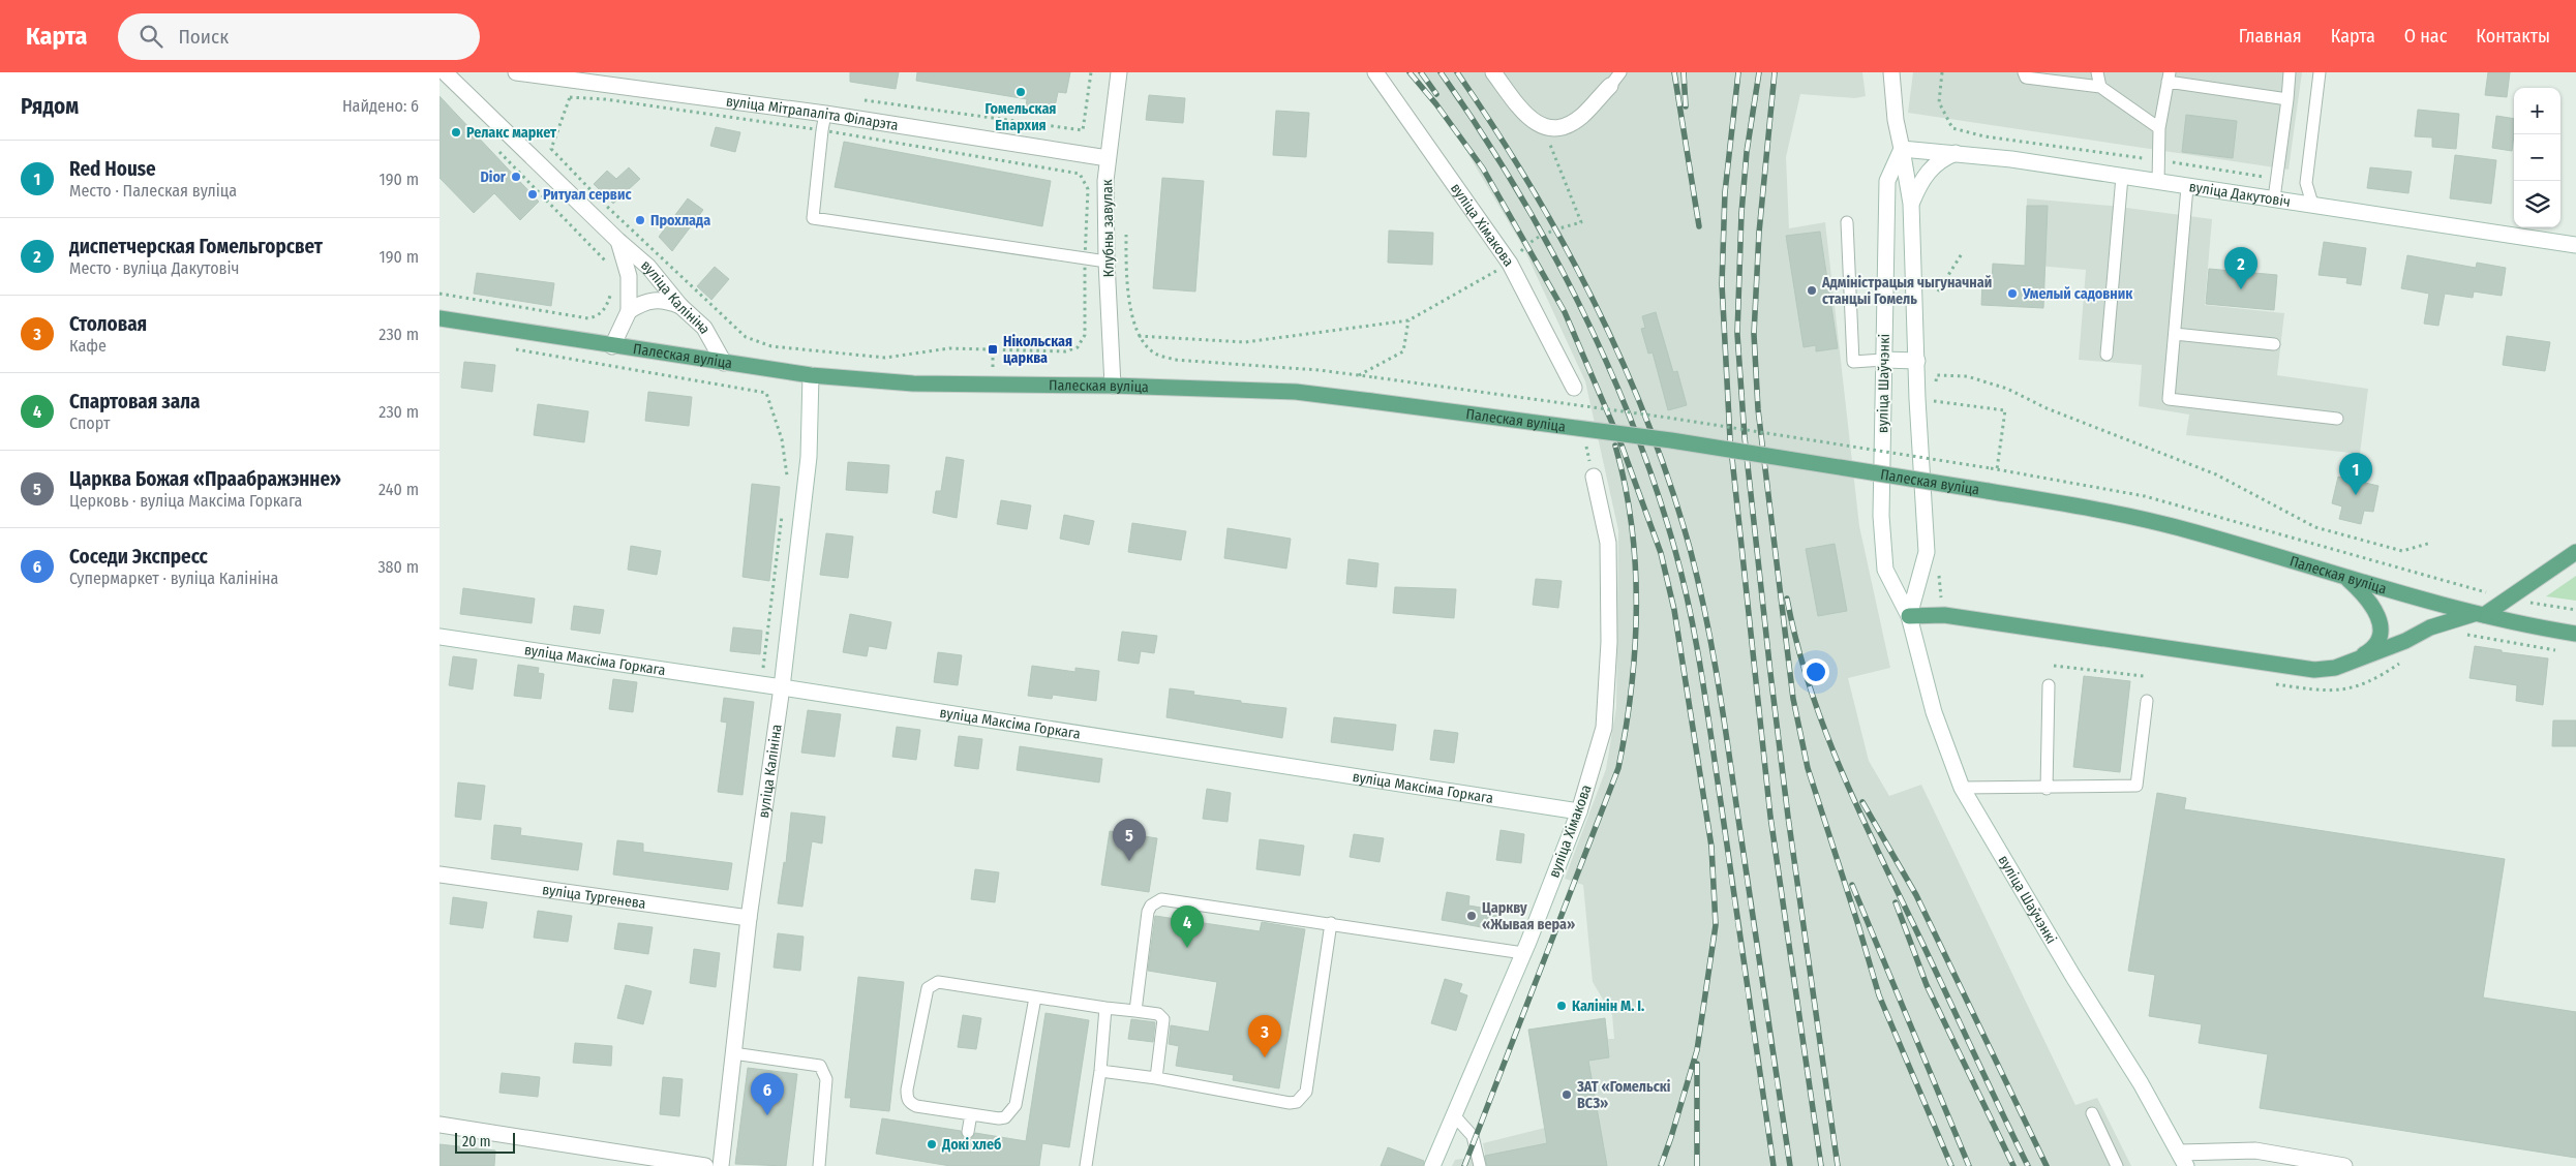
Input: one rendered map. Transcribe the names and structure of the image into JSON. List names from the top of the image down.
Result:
{
  "streets": {
    "main road": ["Палеская вуліца"],
    "street": [
      "вуліца Мітрапаліта Філарэта",
      "вуліца Дакутовіч",
      "вуліца Хімакова",
      "Клубны завулак",
      "вуліца Калініна",
      "вуліца Шаўчэнкі",
      "вуліца Максіма Горкага",
      "вуліца Тургенева"
    ]
  },
  "crossings": [
    ["вуліца Мітрапаліта Філарэта", "Клубны завулак"],
    ["вуліца Дакутовіч", "вуліца Шаўчэнкі"],
    ["вуліца Хімакова", "вуліца Максіма Горкага"],
    ["Клубны завулак", "Палеская вуліца"],
    ["вуліца Калініна", "Палеская вуліца"],
    ["вуліца Калініна", "вуліца Максіма Горкага"],
    ["вуліца Калініна", "вуліца Тургенева"]
  ],
  "places": {
    "other": [
      "Гомельская Епархия",
      "Релакс маркет",
      "Dior",
      "Ритуал сервис",
      "Прохлада",
      "Адміністрацыя чыгуначнай станцыі Гомель",
      "Умелый садовник",
      "Царкву «Жывая вера»",
      "Калінін М. І.",
      "ЗАТ «Гомельскі ВСЗ»",
      "Докі хлеб"
    ],
    "transit": ["Нікольская царква"]
  },
  "scale_bar": "20 m",
  "page": {
    "header": "Карта",
    "search": "Поиск",
    "nav": [
      "Главная",
      "Карта",
      "О нас",
      "Контакты"
    ],
    "heading": ["Рядом", "Найдено: 6"],
    "map_buttons": ["+", "−"],
    "list": [
      {
        "mark": "1",
        "name": "Red House",
        "note": "Место · Палеская вуліца",
        "value": "190 m"
      },
      {
        "mark": "2",
        "name": "диспетчерская Гомельгорсвет",
        "note": "Место · вуліца Дакутовіч",
        "value": "190 m"
      },
      {
        "mark": "3",
        "name": "Столовая",
        "note": "Кафе",
        "value": "230 m"
      },
      {
        "mark": "4",
        "name": "Спартовая зала",
        "note": "Спорт",
        "value": "230 m"
      },
      {
        "mark": "5",
        "name": "Царква Божая «Праабражэнне»",
        "note": "Церковь · вуліца Максіма Горкага",
        "value": "240 m"
      },
      {
        "mark": "6",
        "name": "Соседи Экспресс",
        "note": "Супермаркет · вуліца Калініна",
        "value": "380 m"
      }
    ],
    "pins": [
      "2",
      "1",
      "5",
      "4",
      "3",
      "6"
    ],
    "scale": "20 m"
  }
}
